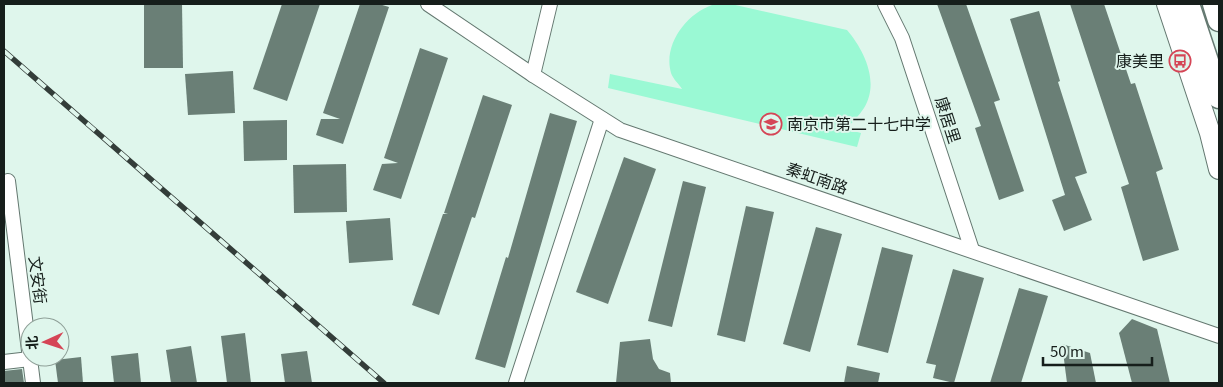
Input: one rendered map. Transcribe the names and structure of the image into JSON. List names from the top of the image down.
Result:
{
  "streets": {
    "street": ["康居里", "秦虹南路", "文安街"]
  },
  "crossings": [
    ["康居里", "秦虹南路"]
  ],
  "places": {
    "bus stop": ["康美里"],
    "school or university": ["南京市第二十七中学"]
  },
  "scale_bar": "50 m",
  "north": "left"
}
